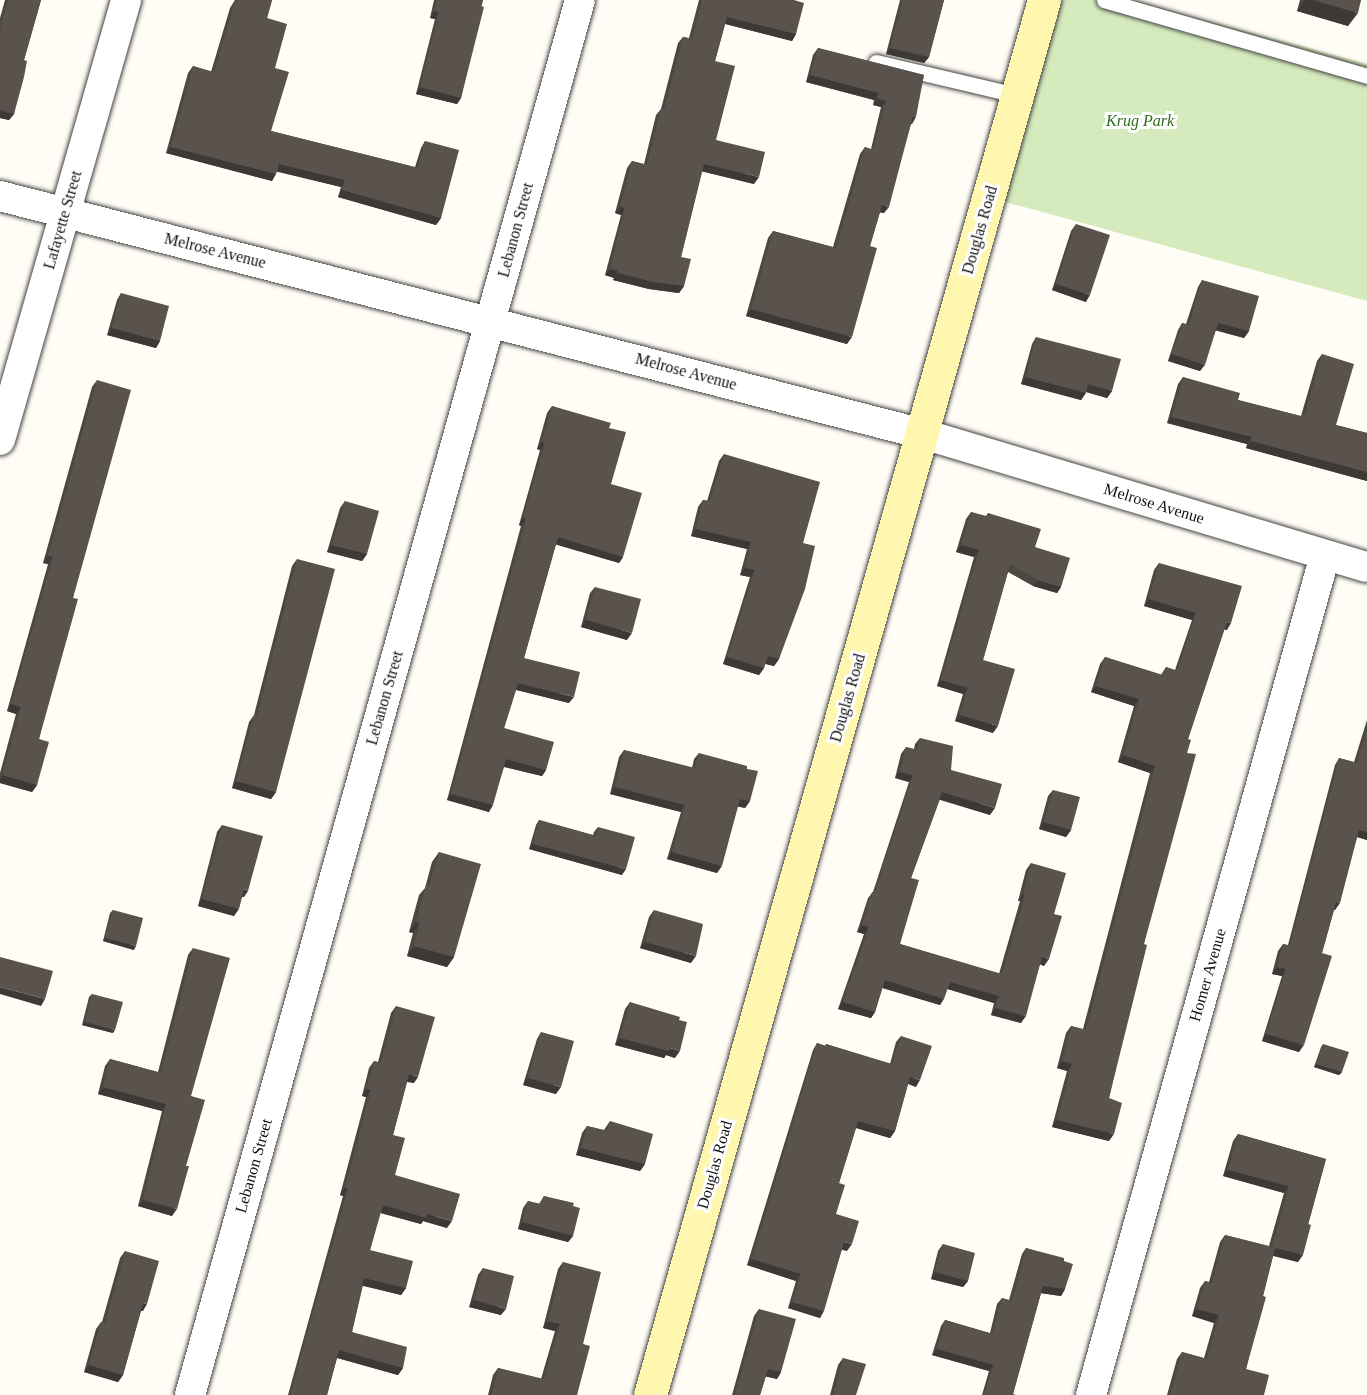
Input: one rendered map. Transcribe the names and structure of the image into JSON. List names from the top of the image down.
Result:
{
  "streets": {
    "street": [
      "Lafayette Street",
      "Lebanon Street",
      "Douglas Road",
      "Melrose Avenue",
      "Homer Avenue"
    ]
  },
  "crossings": [
    ["Lafayette Street", "Melrose Avenue"],
    ["Lebanon Street", "Melrose Avenue"],
    ["Douglas Road", "Melrose Avenue"],
    ["Melrose Avenue", "Homer Avenue"]
  ],
  "parks": ["Krug Park"]
}
